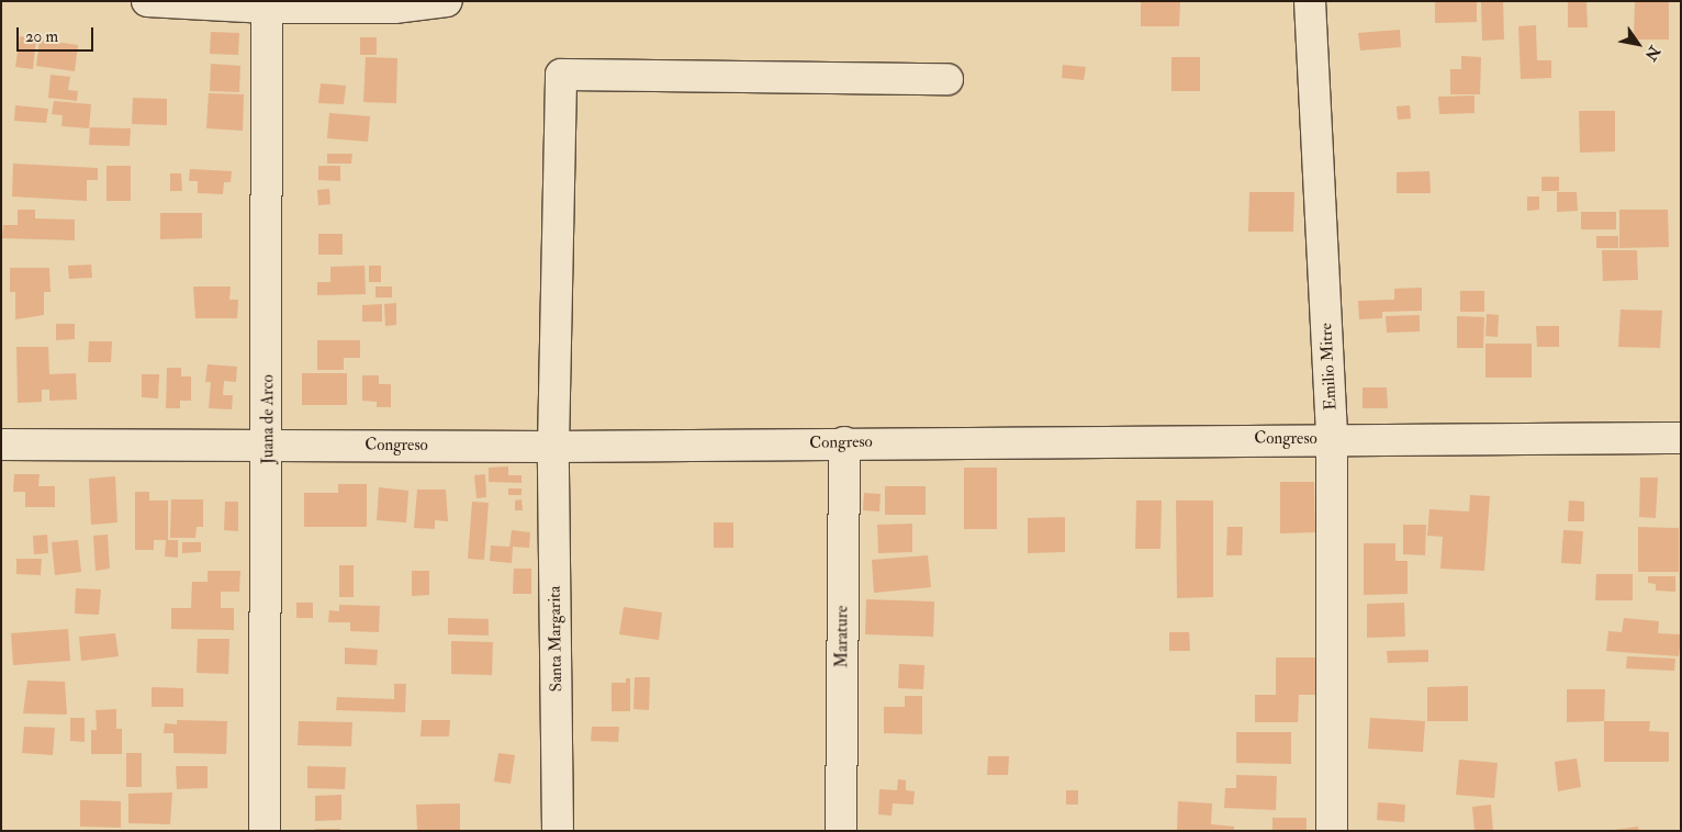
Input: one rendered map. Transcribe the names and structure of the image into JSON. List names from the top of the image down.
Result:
{
  "streets": {
    "street": [
      "Emilio Mitre",
      "Juana de Arco",
      "Congreso",
      "Marature",
      "Santa Margarita"
    ]
  },
  "crossings": [
    ["Emilio Mitre", "Congreso"],
    ["Juana de Arco", "Congreso"],
    ["Congreso", "Marature"],
    ["Congreso", "Santa Margarita"]
  ],
  "scale_bar": "20 m",
  "north": "bottom right"
}
